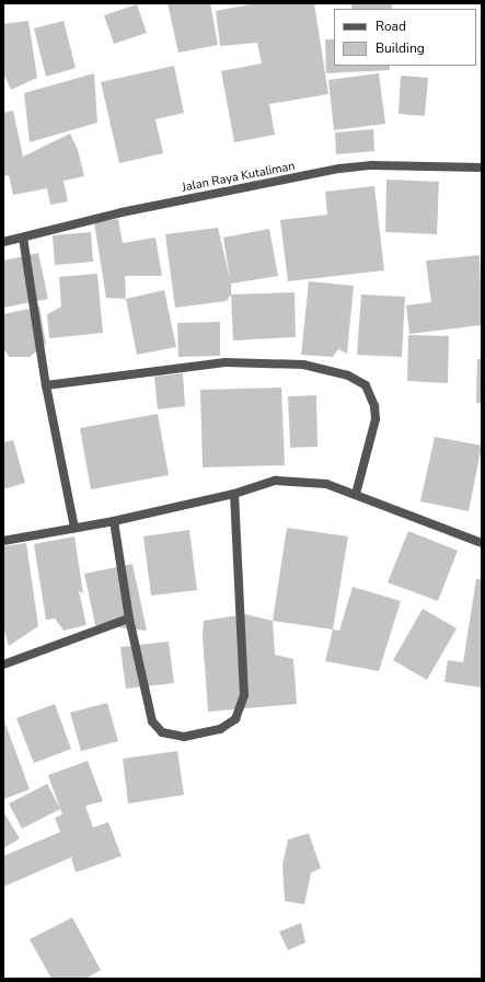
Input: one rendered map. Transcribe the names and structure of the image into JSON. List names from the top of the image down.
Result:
{
  "streets": {
    "street": ["Jalan Raya Kutaliman"]
  },
  "legend": ["Road", "Building"]
}
